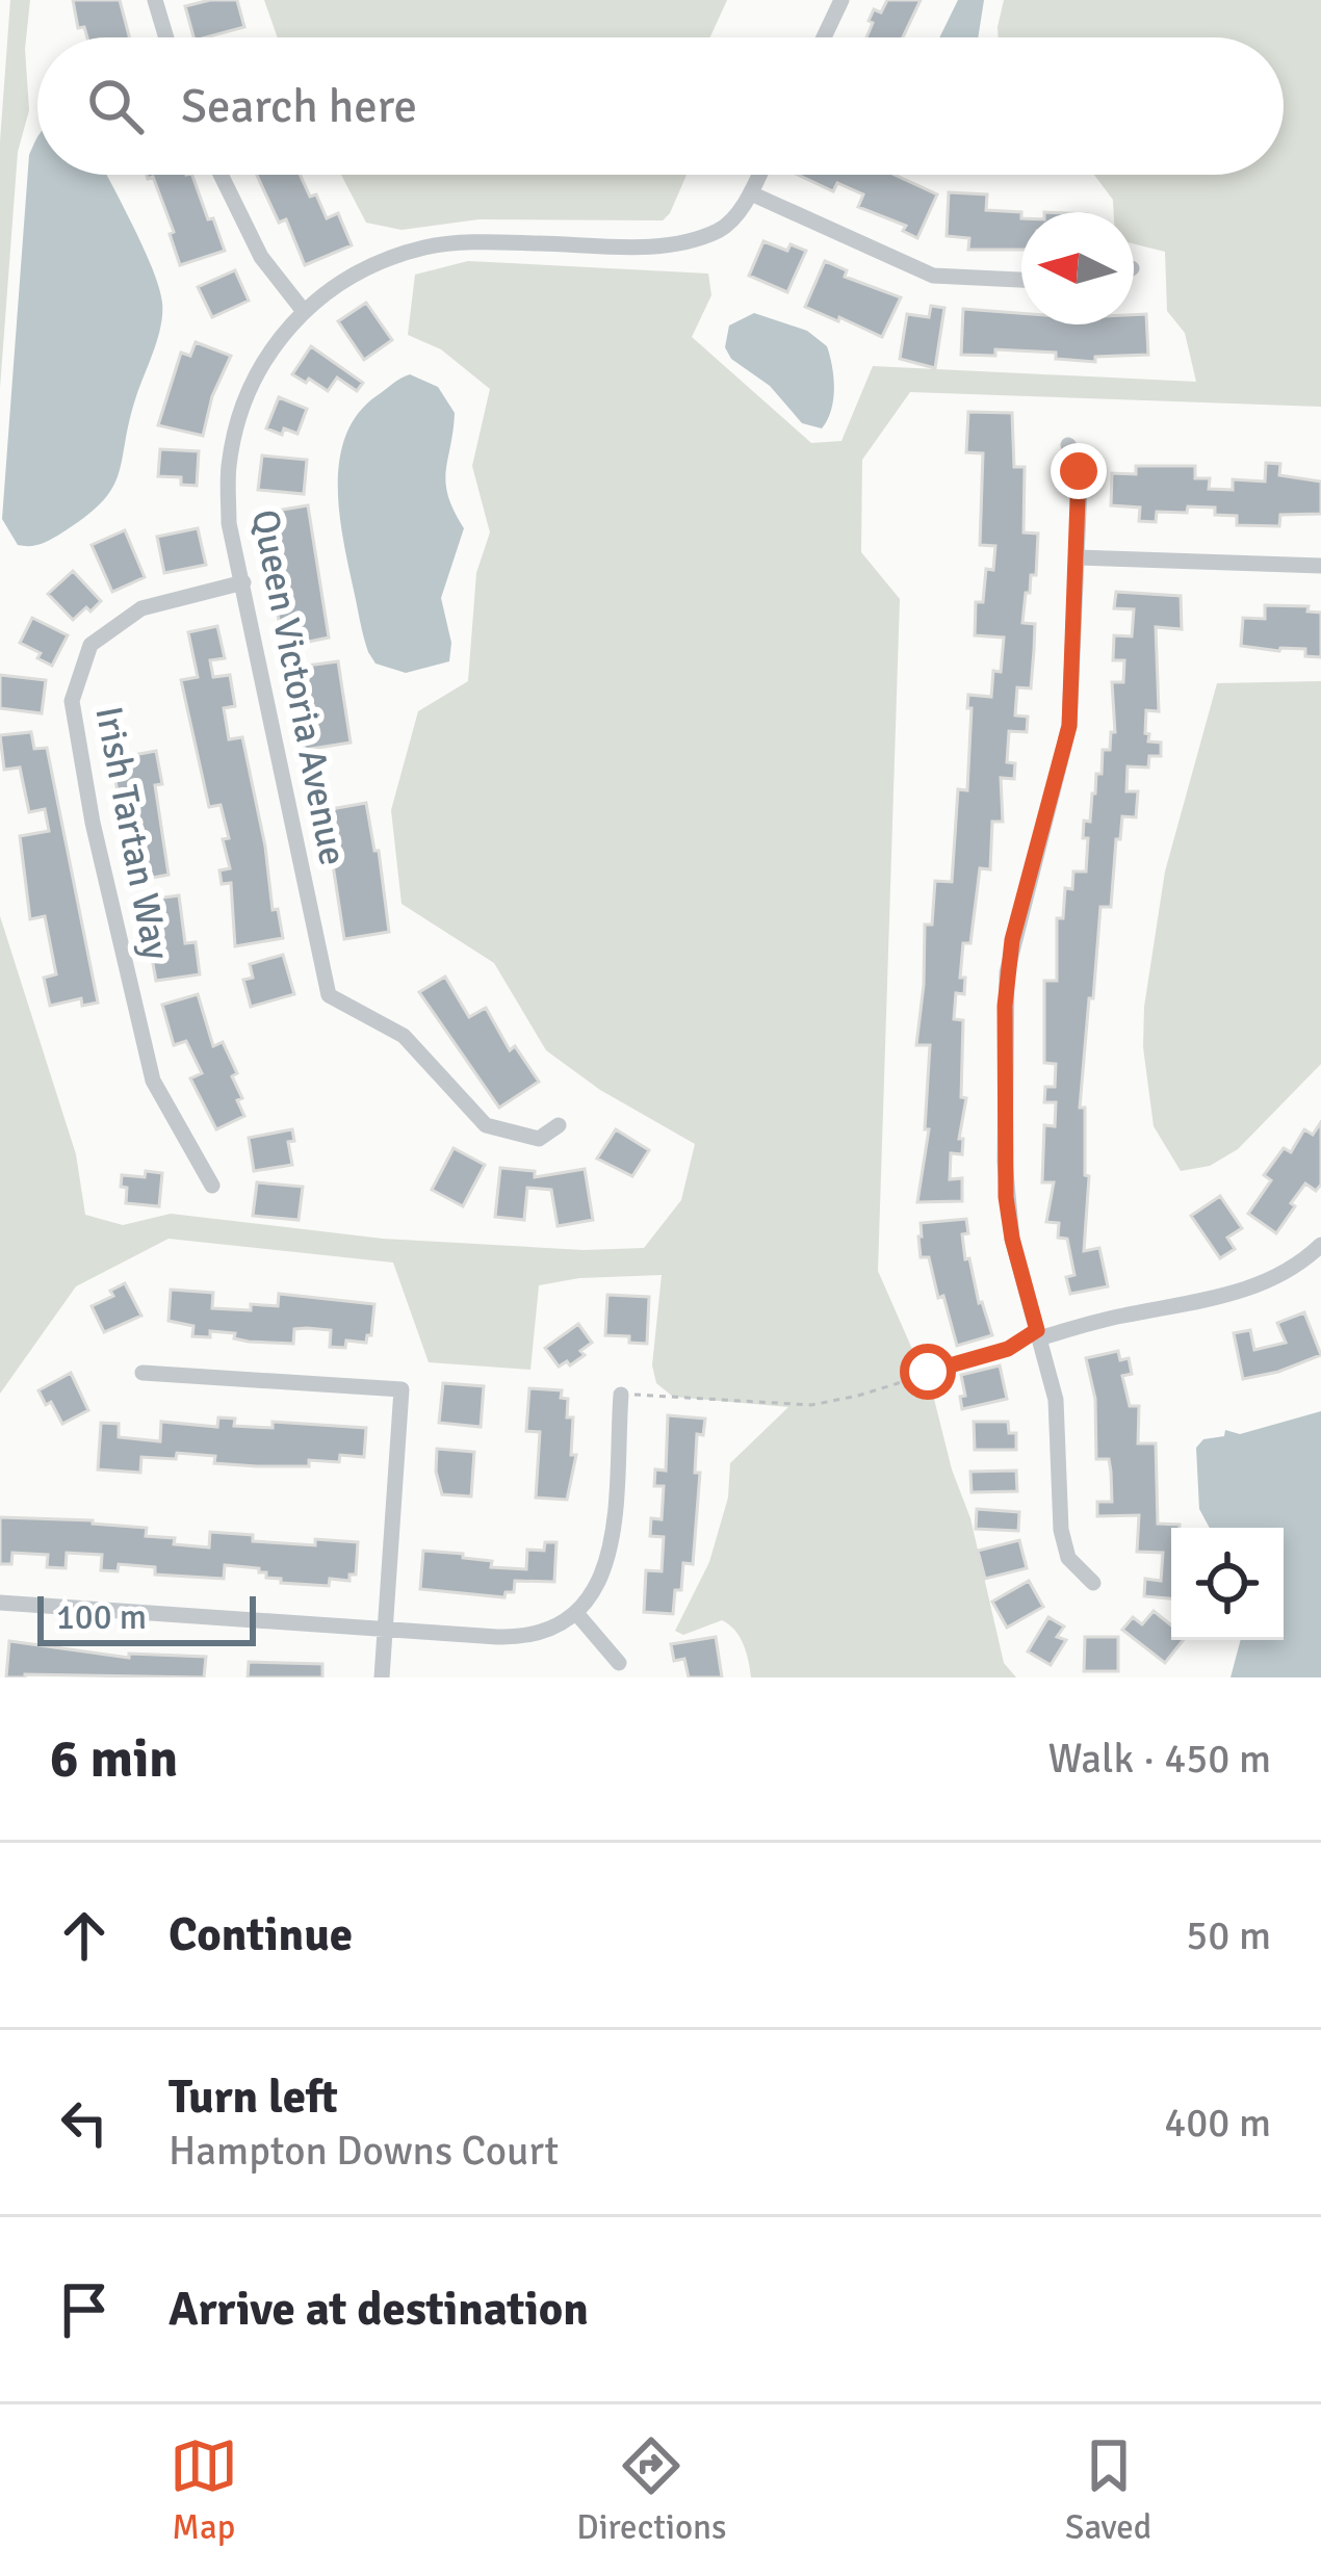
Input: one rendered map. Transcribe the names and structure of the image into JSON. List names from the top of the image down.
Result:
{
  "streets": {
    "street": ["Queen Victoria Avenue", "Irish Tartan Way"]
  },
  "crossings": [
    ["Queen Victoria Avenue", "Irish Tartan Way"]
  ],
  "scale_bar": "100 m",
  "north": "left",
  "page": {
    "search": "Search here",
    "scale": "100 m",
    "heading": ["6 min", "Walk · 450 m"],
    "list": [
      ["Continue", "50 m"],
      ["Turn left", "Hampton Downs Court", "400 m"],
      "Arrive at destination"
    ],
    "nav": ["Map", "Directions", "Saved"]
  }
}
